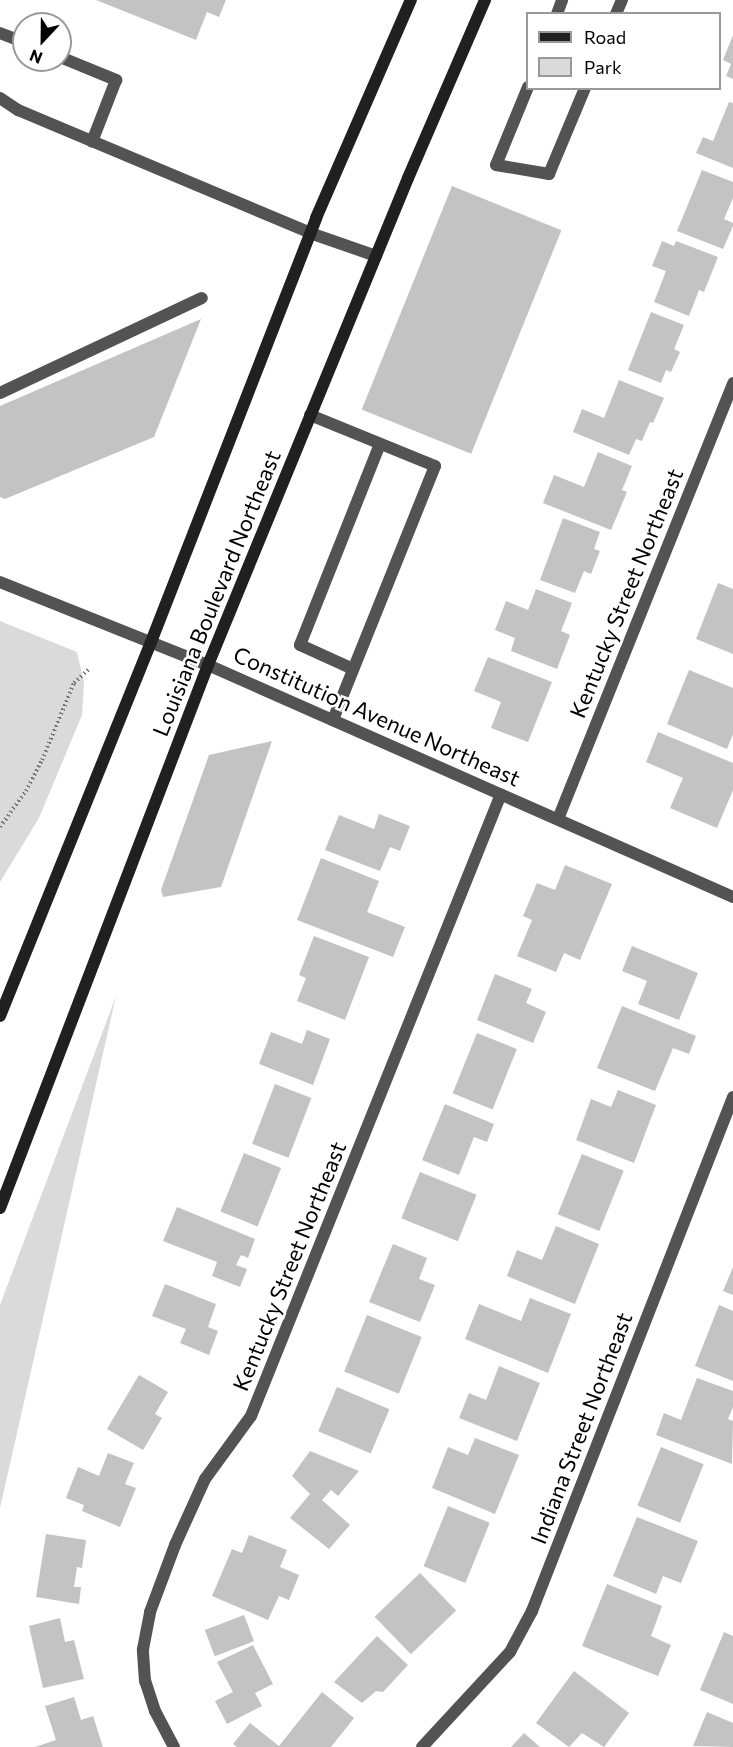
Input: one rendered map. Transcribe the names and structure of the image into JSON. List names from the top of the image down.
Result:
{
  "streets": {
    "main road": ["Louisiana Boulevard Northeast"],
    "street": ["Kentucky Street Northeast", "Constitution Avenue Northeast", "Indiana Street Northeast"]
  },
  "crossings": [
    ["Louisiana Boulevard Northeast", "Constitution Avenue Northeast"],
    ["Kentucky Street Northeast", "Constitution Avenue Northeast"]
  ],
  "legend": ["Road", "Park"],
  "north": "bottom"
}
